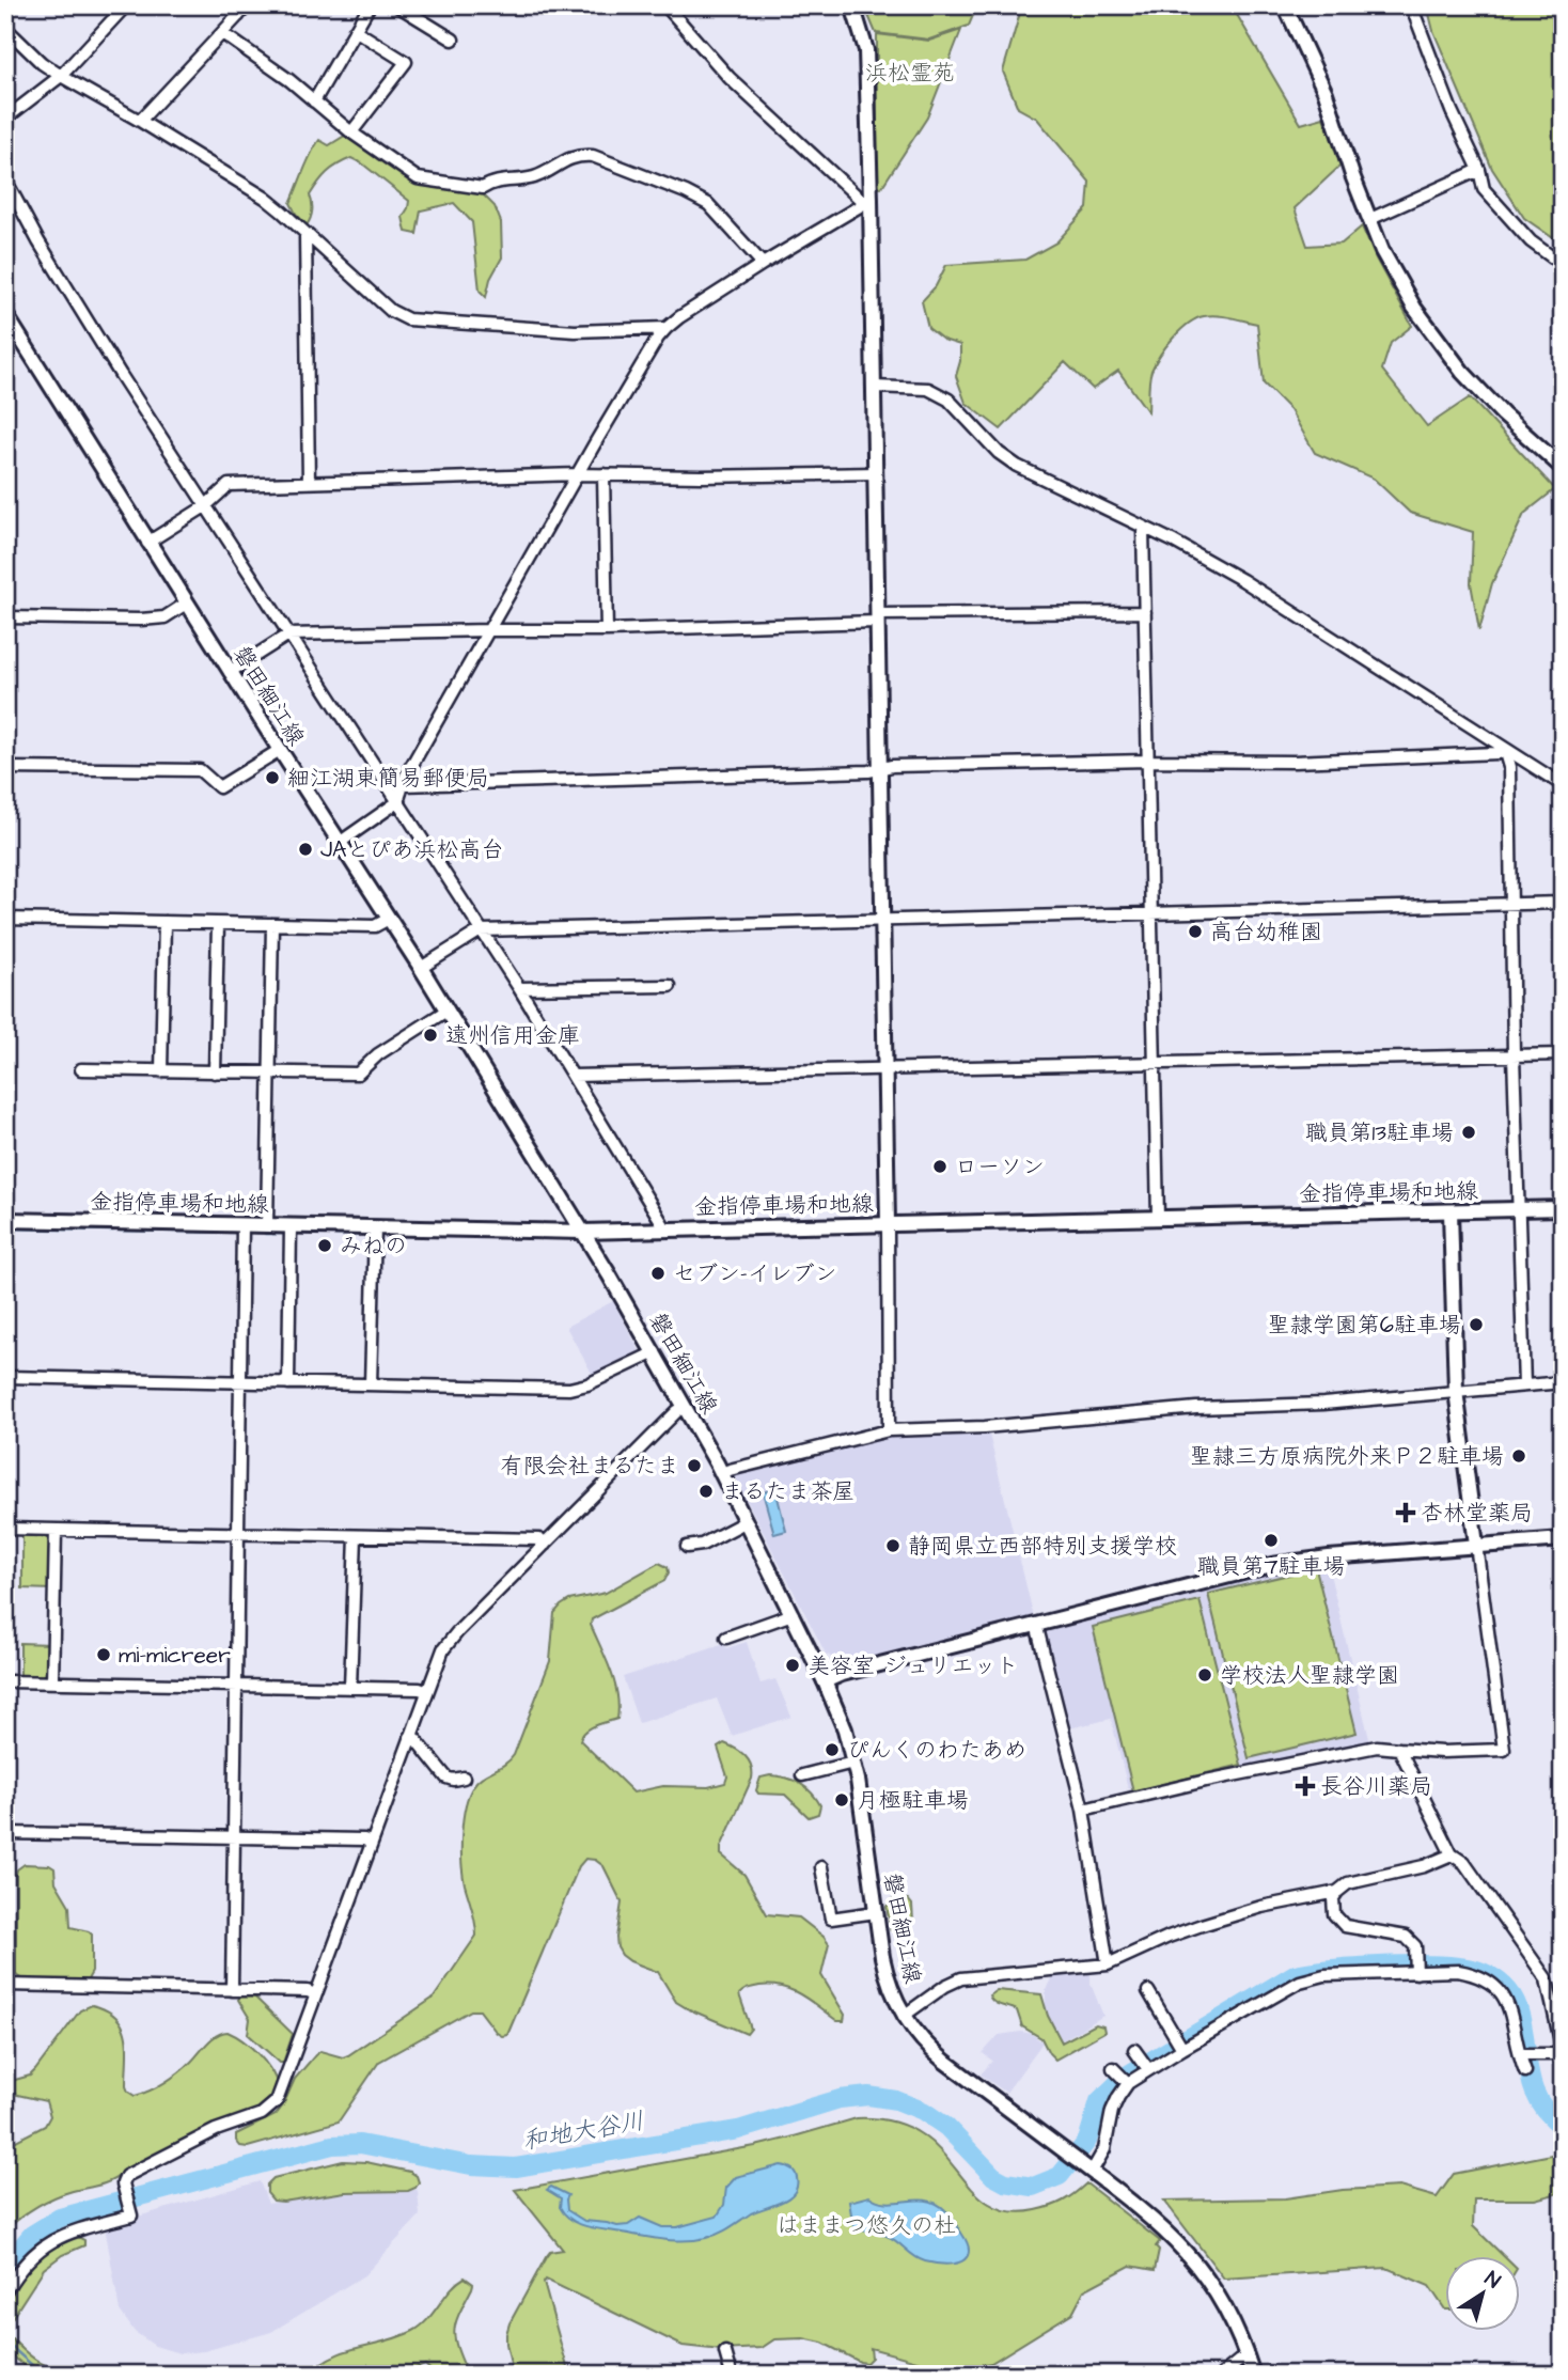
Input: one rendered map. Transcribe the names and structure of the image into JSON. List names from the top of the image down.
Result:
{
  "streets": {
    "main road": ["磐田細江線", "金指停車場和地線"]
  },
  "crossings": [
    ["磐田細江線", "金指停車場和地線"]
  ],
  "water": ["和地大谷川"],
  "parks": ["浜松霊苑", "はままつ悠久の杜"],
  "places": {
    "other": [
      "細江湖東簡易郵便局",
      "JAとぴあ浜松高台",
      "高台幼稚園",
      "遠州信用金庫",
      "職員第13駐車場",
      "ローソン",
      "みねの",
      "セブン-イレブン",
      "聖隷学園第6駐車場",
      "聖隷三方原病院外来Ｐ２駐車場",
      "有限会社まるたま",
      "まるたま茶屋",
      "職員第7駐車場",
      "静岡県立西部特別支援学校",
      "mi-micreer",
      "美容室 ジュリエット",
      "学校法人聖隷学園",
      "ぴんくのわたあめ",
      "月極駐車場"
    ],
    "health": ["杏林堂薬局", "長谷川薬局"]
  },
  "north": "top right"
}
